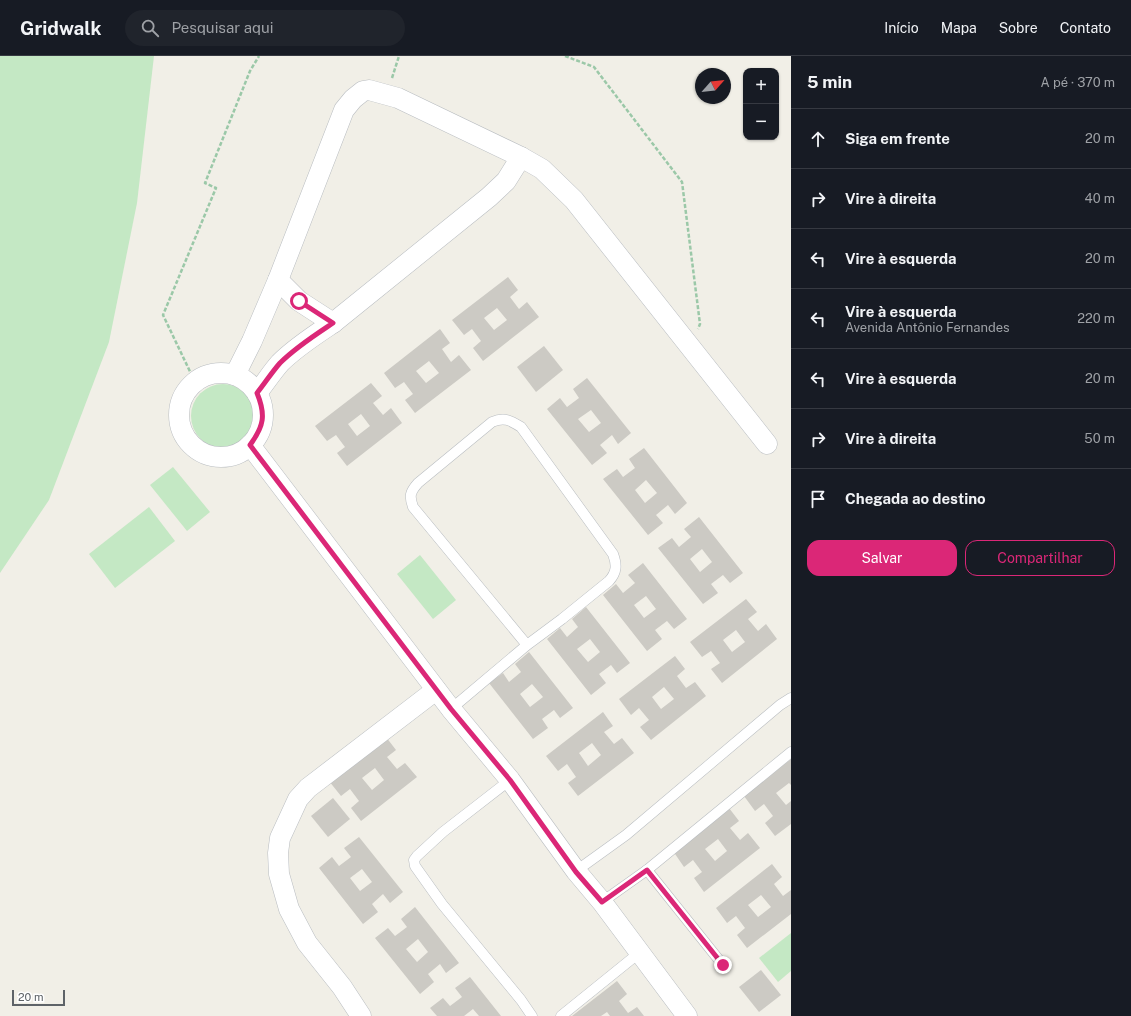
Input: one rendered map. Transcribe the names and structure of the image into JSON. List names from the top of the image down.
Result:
{
  "scale_bar": "20 m",
  "north": "top right",
  "page": {
    "header": "Gridwalk",
    "search": "Pesquisar aqui",
    "nav": [
      "Início",
      "Mapa",
      "Sobre",
      "Contato"
    ],
    "heading": ["5 min", "A pé · 370 m"],
    "map_buttons": ["+", "−"],
    "list": [
      ["Siga em frente", "20 m"],
      ["Vire à direita", "40 m"],
      ["Vire à esquerda", "20 m"],
      ["Vire à esquerda", "Avenida Antônio Fernandes", "220 m"],
      ["Vire à esquerda", "20 m"],
      ["Vire à direita", "50 m"],
      "Chegada ao destino"
    ],
    "buttons": ["Salvar", "Compartilhar"],
    "scale": "20 m"
  }
}
